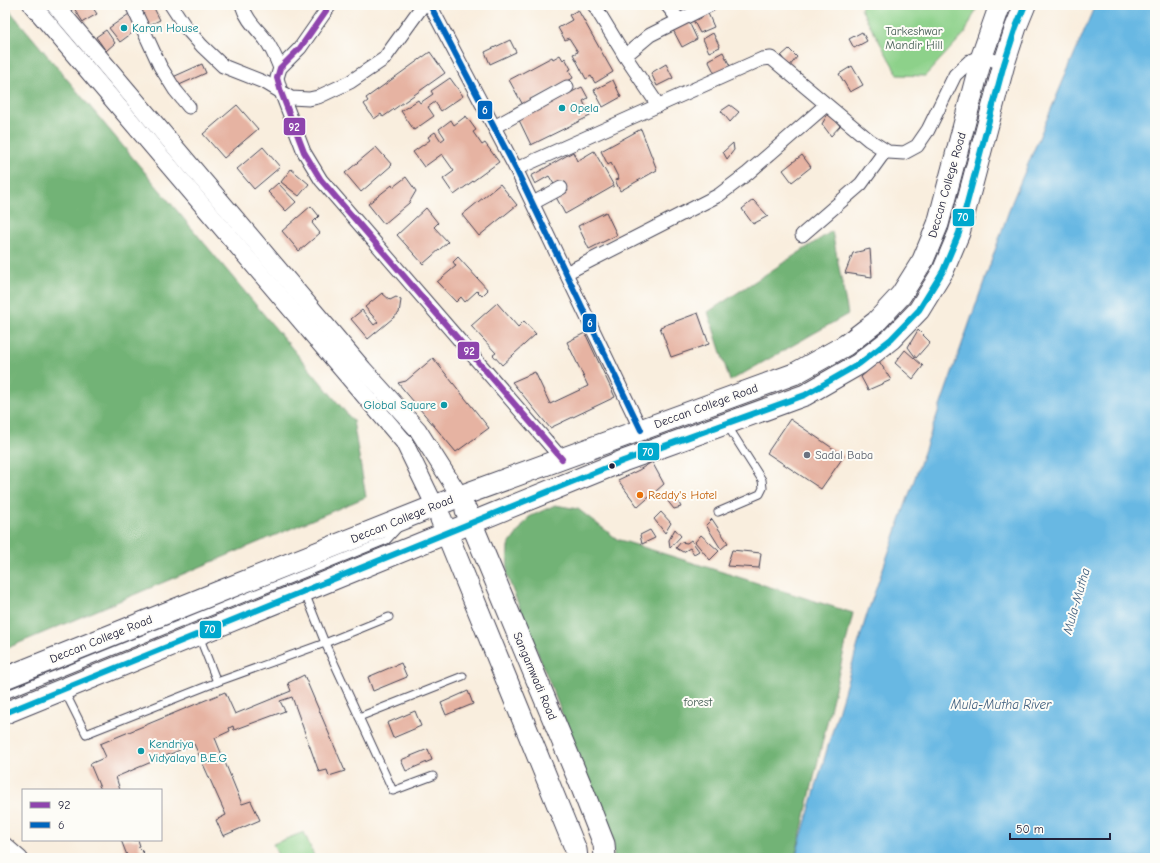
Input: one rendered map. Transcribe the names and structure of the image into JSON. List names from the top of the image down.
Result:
{
  "streets": {
    "main road": ["Deccan College Road", "Sangamwadi Road"]
  },
  "crossings": [
    ["Deccan College Road", "Sangamwadi Road"]
  ],
  "water": ["Mula-Mutha", "Mula-Mutha River"],
  "parks": ["Tarkeshwar Mandir Hill", "forest"],
  "places": [
    "Karan House",
    "Opela",
    "Global Square",
    "Sadal Baba",
    "Reddy's Hotel",
    "Kendriya Vidyalaya B.E.G"
  ],
  "lines": ["transit line 92", "transit line 6", "transit line 70"],
  "legend": ["92", "6"],
  "scale_bar": "50 m"
}
